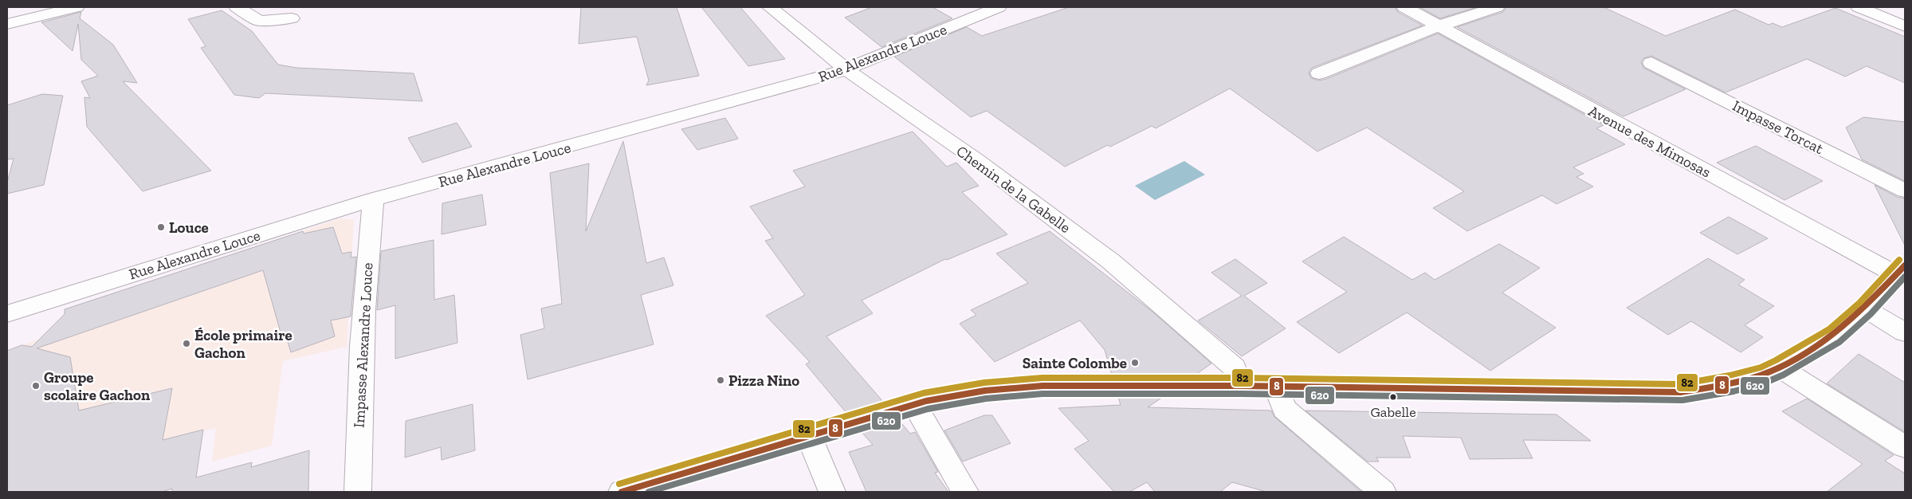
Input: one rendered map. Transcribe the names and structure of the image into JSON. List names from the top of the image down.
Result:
{
  "streets": {
    "street": [
      "Rue Alexandre Louce",
      "Impasse Torcat",
      "Avenue des Mimosas",
      "Chemin de la Gabelle",
      "Impasse Alexandre Louce"
    ]
  },
  "crossings": [
    ["Rue Alexandre Louce", "Chemin de la Gabelle"],
    ["Rue Alexandre Louce", "Impasse Alexandre Louce"]
  ],
  "places": [
    "Louce",
    "École primaire Gachon",
    "Sainte Colombe",
    "Pizza Nino",
    "Groupe scolaire Gachon",
    "Gabelle"
  ],
  "lines": ["transit line 82", "transit line 8", "transit line 620"]
}
